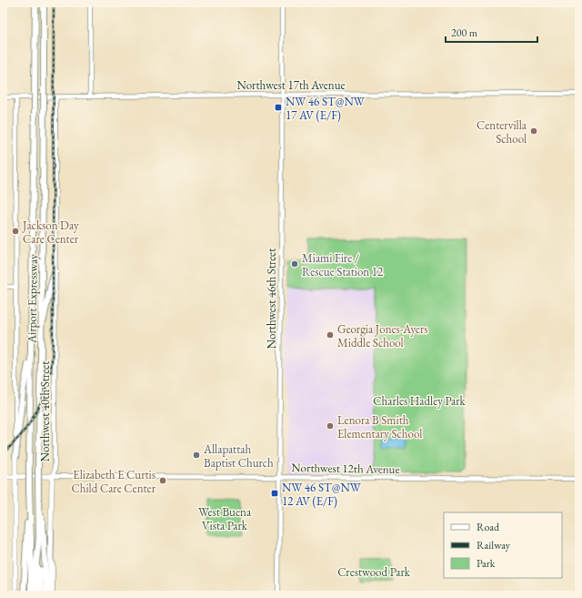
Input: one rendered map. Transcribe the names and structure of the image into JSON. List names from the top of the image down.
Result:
{
  "streets": {
    "highway": ["Airport Expressway"],
    "main road": [
      "Northwest 17th Avenue",
      "Northwest 46th Street",
      "Northwest 40th Street",
      "Northwest 12th Avenue"
    ]
  },
  "crossings": [
    ["Northwest 17th Avenue", "Northwest 46th Street"],
    ["Northwest 17th Avenue", "Northwest 40th Street"],
    ["Northwest 46th Street", "Northwest 12th Avenue"],
    ["Northwest 40th Street", "Northwest 12th Avenue"]
  ],
  "parks": ["Charles Hadley Park", "West Buena Vista Park", "Crestwood Park"],
  "places": {
    "transit": ["NW 46 ST@NW 17 AV (E/F)", "NW 46 ST@NW 12 AV (E/F)"],
    "other": [
      "Centervilla School",
      "Jackson Day Care Center",
      "Miami Fire / Rescue Station 12",
      "Georgia Jones-Ayers Middle School",
      "Lenora B Smith Elementary School",
      "Allapattah Baptist Church",
      "Elizabeth E Curtis Child Care Center"
    ]
  },
  "legend": ["Road", "Railway", "Park"],
  "scale_bar": "200 m"
}
